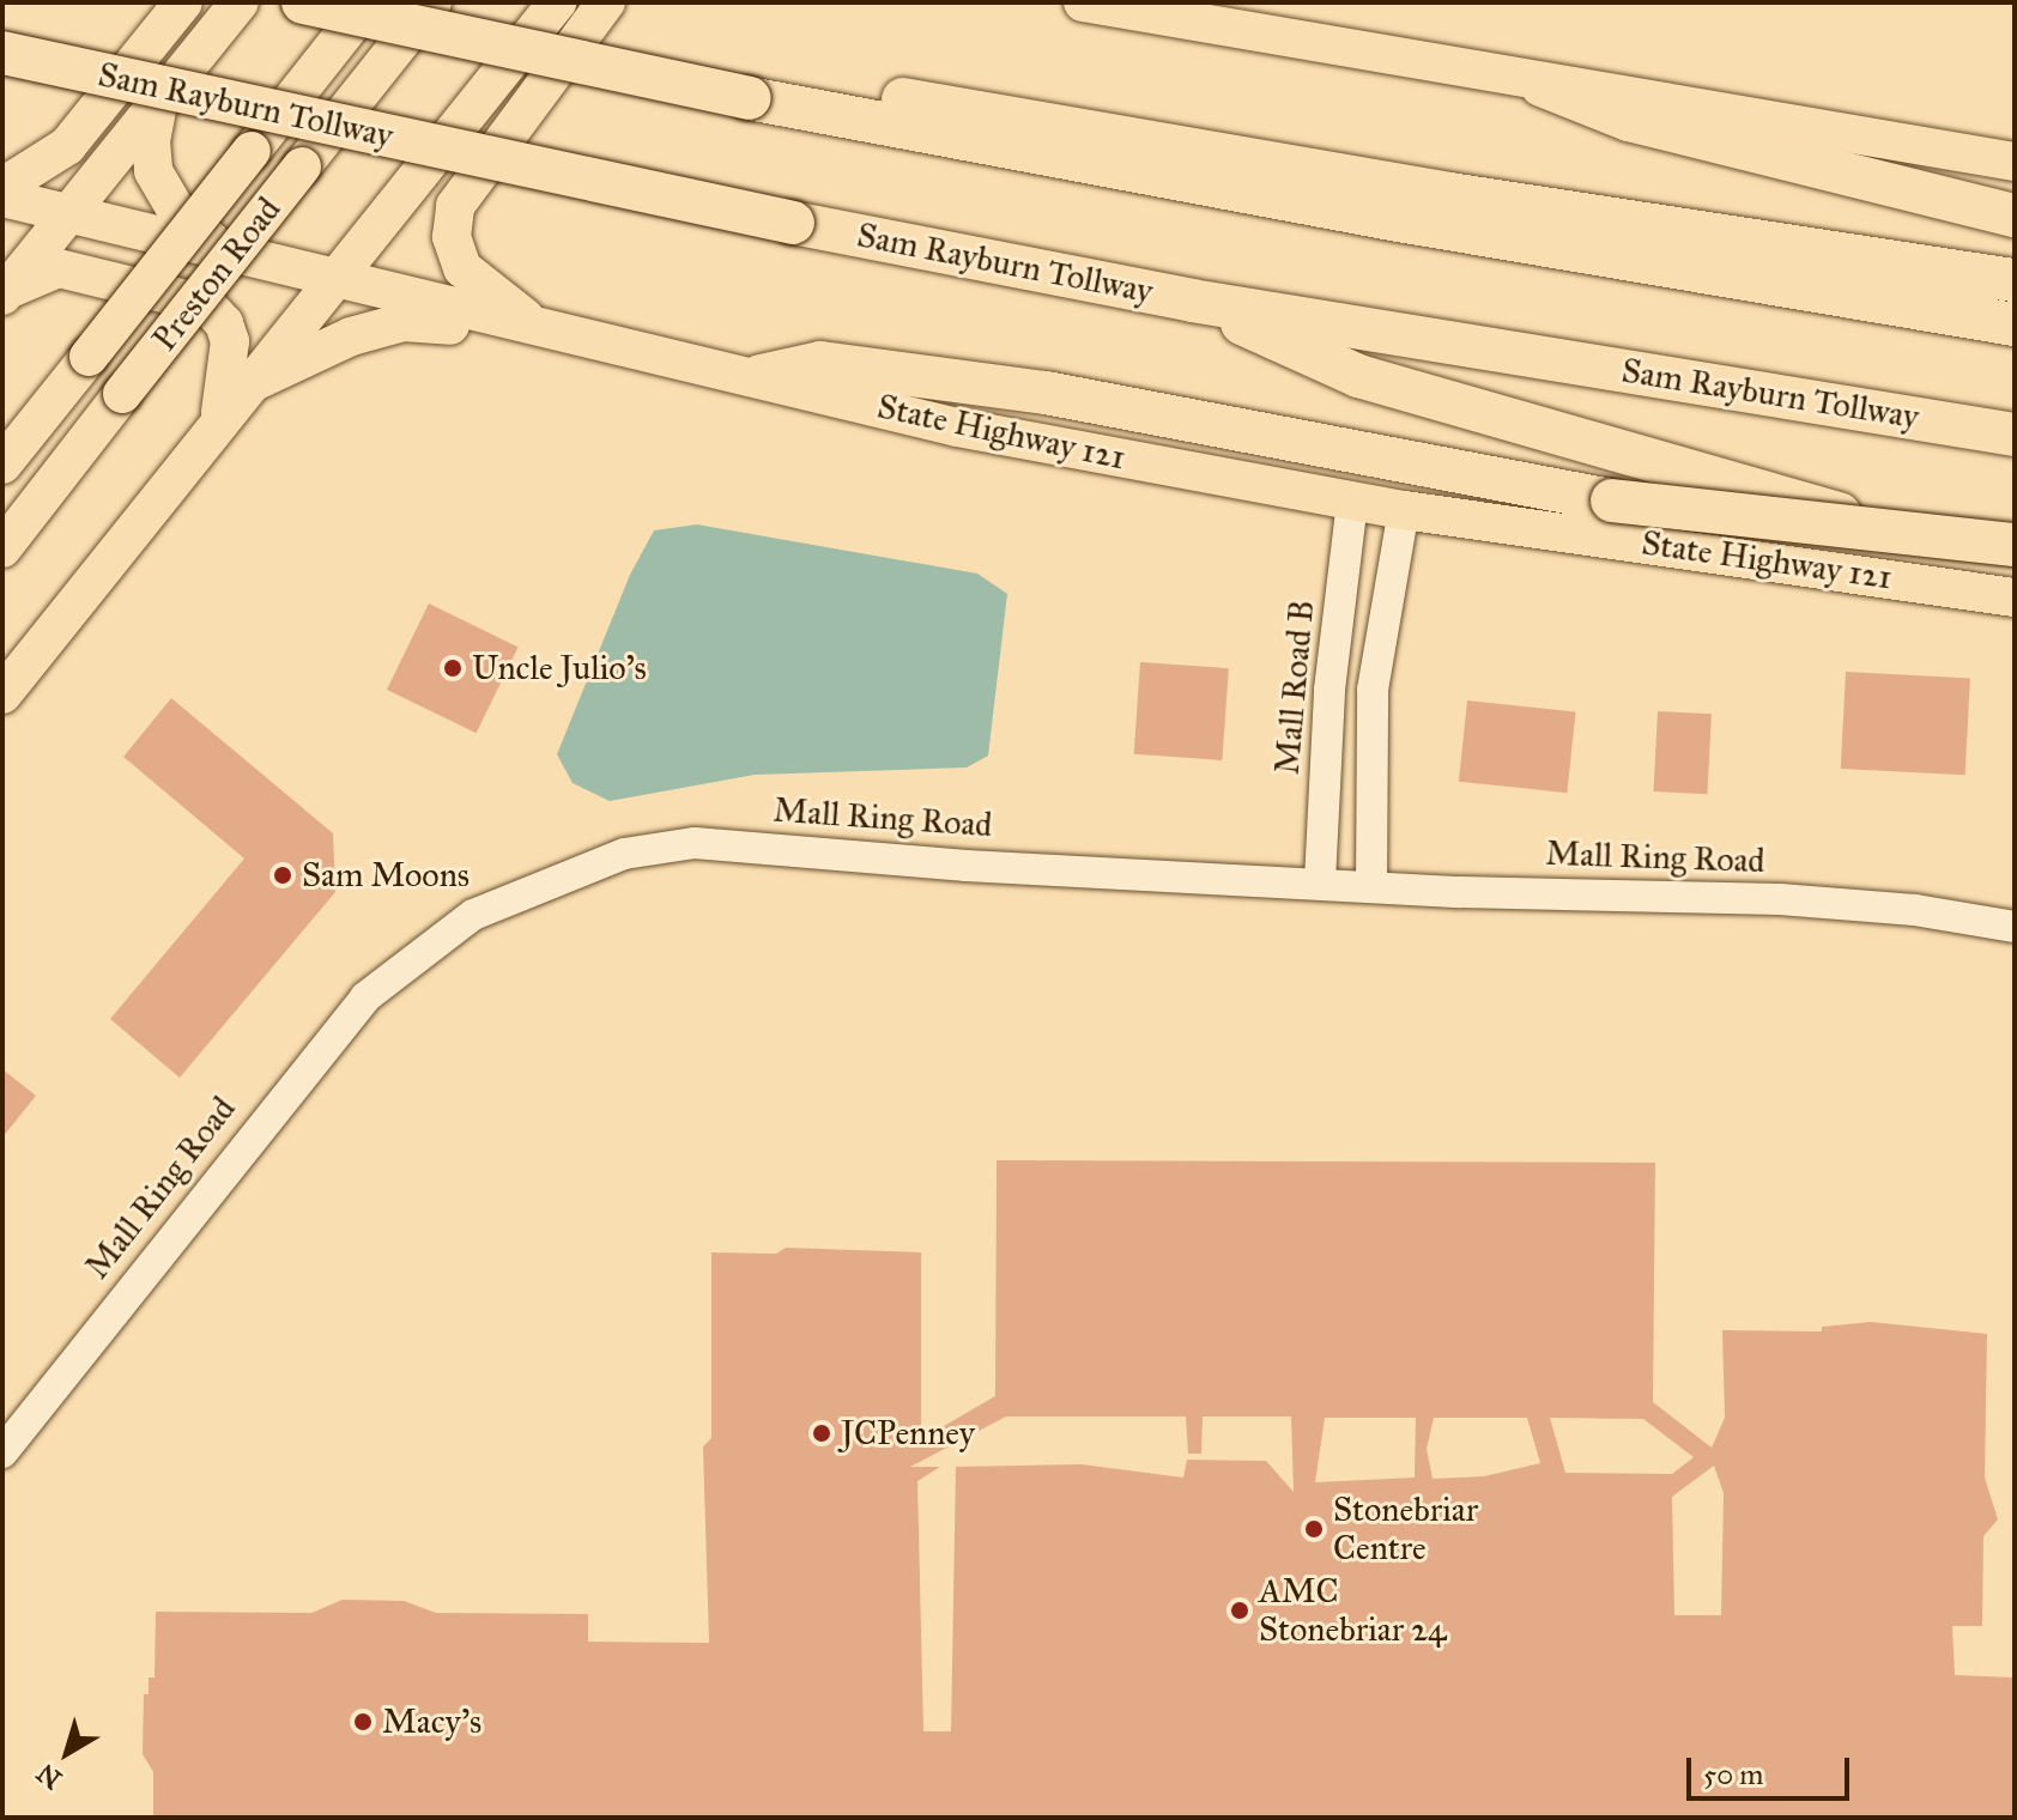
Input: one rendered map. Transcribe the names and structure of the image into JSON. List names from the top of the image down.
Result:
{
  "streets": {
    "highway": ["Sam Rayburn Tollway"],
    "main road": ["Preston Road", "State Highway 121"],
    "street": ["Mall Road B", "Mall Ring Road"]
  },
  "crossings": [
    ["State Highway 121", "Mall Road B"],
    ["Mall Road B", "Mall Ring Road"]
  ],
  "places": [
    "Uncle Julio's",
    "Sam Moons",
    "JCPenney",
    "Stonebriar Centre",
    "AMC Stonebriar 24",
    "Macy's"
  ],
  "scale_bar": "50 m",
  "north": "bottom left"
}
